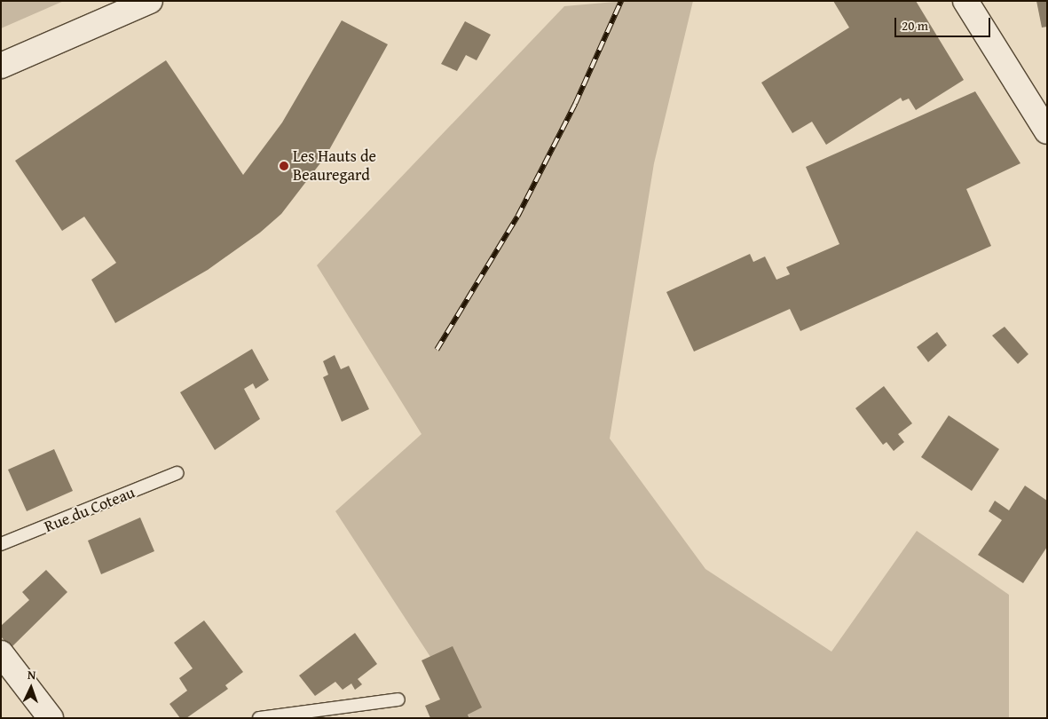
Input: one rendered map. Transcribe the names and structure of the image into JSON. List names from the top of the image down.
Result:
{
  "streets": {
    "lane": ["Rue du Coteau"]
  },
  "places": ["Les Hauts de Beauregard"],
  "scale_bar": "20 m",
  "north": "top"
}
